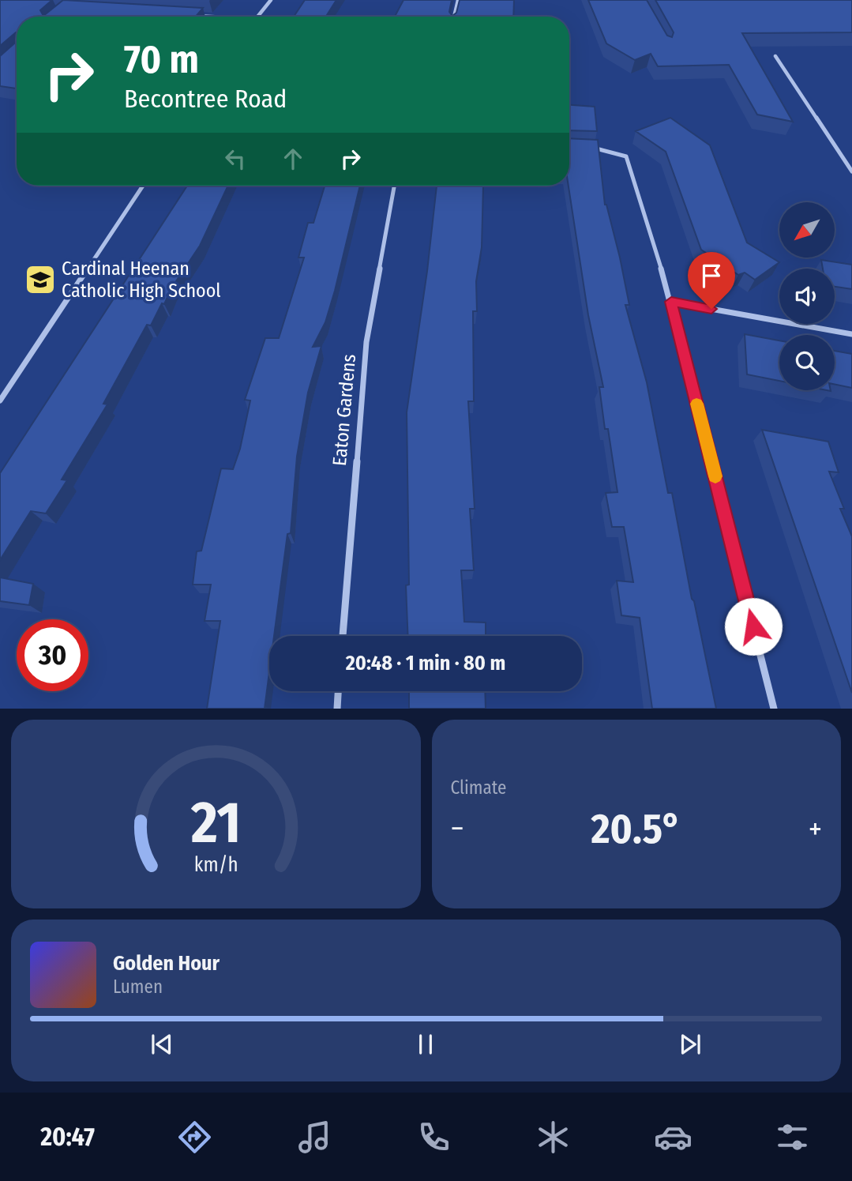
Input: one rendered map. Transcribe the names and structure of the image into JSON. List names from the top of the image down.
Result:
{
  "streets": {
    "street": ["Eaton Gardens"]
  },
  "places": {
    "school or university": ["Cardinal Heenan Catholic High School"]
  },
  "north": "bottom left",
  "page": {
    "turn": ["70 m", "Becontree Road"],
    "limit": "30",
    "trip": "20:48 · 1 min · 80 m",
    "tile": "Climate",
    "heat": ["−", "20.5°", "+"],
    "song": ["Golden Hour", "Lumen"],
    "tabs": "20:47",
    "gauge": ["21", "km/h"]
  }
}
